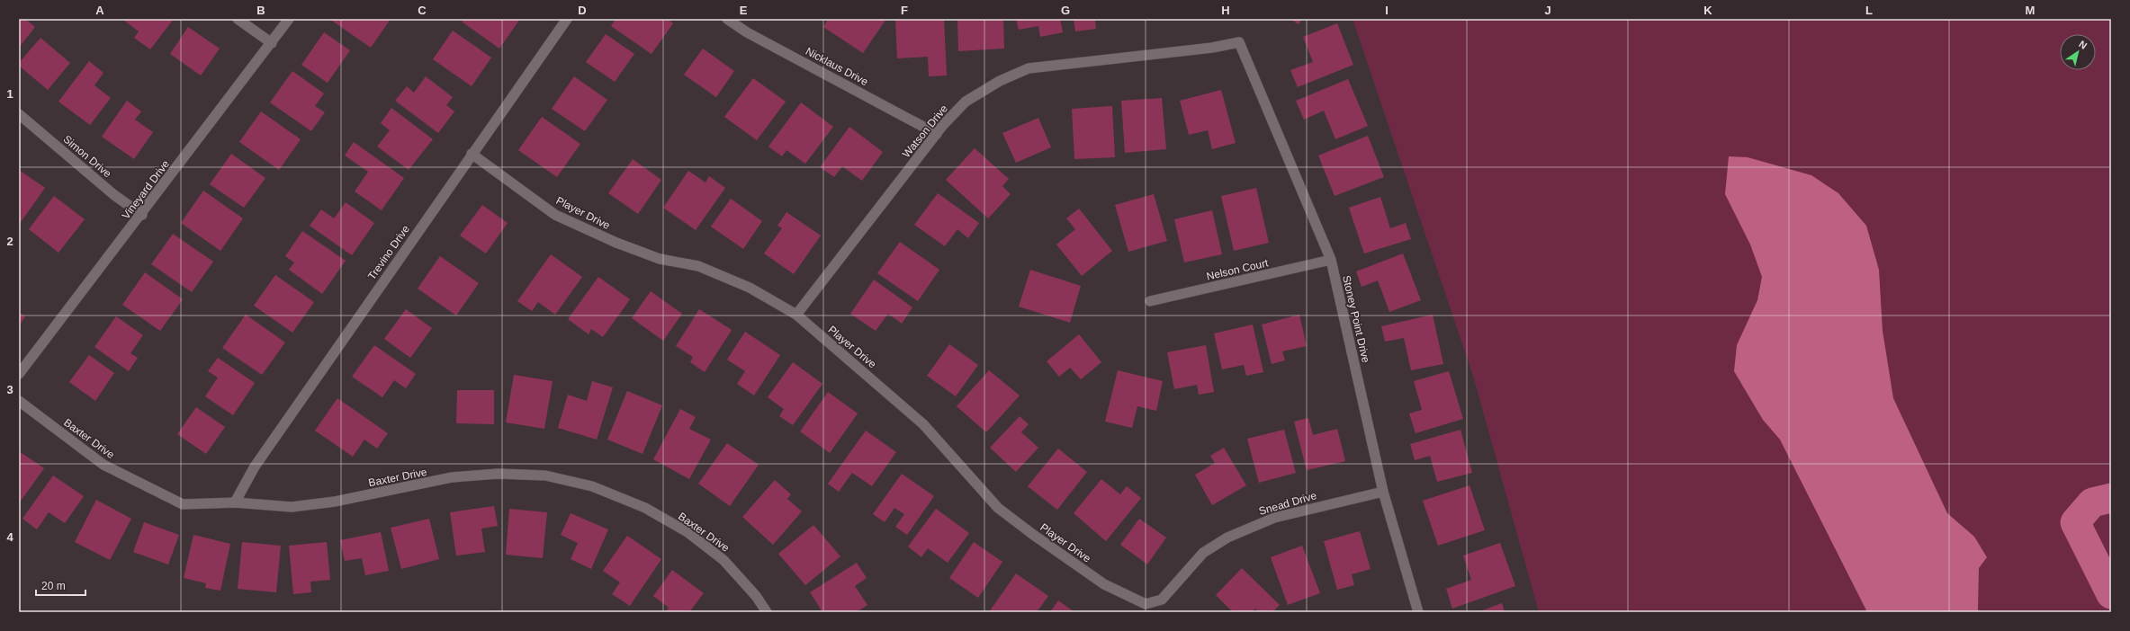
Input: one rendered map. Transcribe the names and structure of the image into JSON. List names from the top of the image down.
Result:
{
  "streets": {
    "street": [
      "Nicklaus Drive",
      "Watson Drive",
      "Simon Drive",
      "Vineyard Drive",
      "Player Drive",
      "Trevino Drive",
      "Nelson Court",
      "Stoney Point Drive",
      "Baxter Drive",
      "Snead Drive"
    ]
  },
  "crossings": [
    ["Nicklaus Drive", "Watson Drive"],
    ["Watson Drive", "Player Drive"],
    ["Watson Drive", "Stoney Point Drive"],
    ["Simon Drive", "Vineyard Drive"],
    ["Player Drive", "Trevino Drive"],
    ["Player Drive", "Snead Drive"],
    ["Trevino Drive", "Baxter Drive"],
    ["Nelson Court", "Stoney Point Drive"],
    ["Stoney Point Drive", "Snead Drive"]
  ],
  "scale_bar": "20 m",
  "north": "top right",
  "grid": {
    "columns": [
      "A",
      "B",
      "C",
      "D",
      "E",
      "F",
      "G",
      "H",
      "I",
      "J",
      "K",
      "L",
      "M"
    ],
    "rows": [
      "1",
      "2",
      "3",
      "4"
    ]
  }
}
